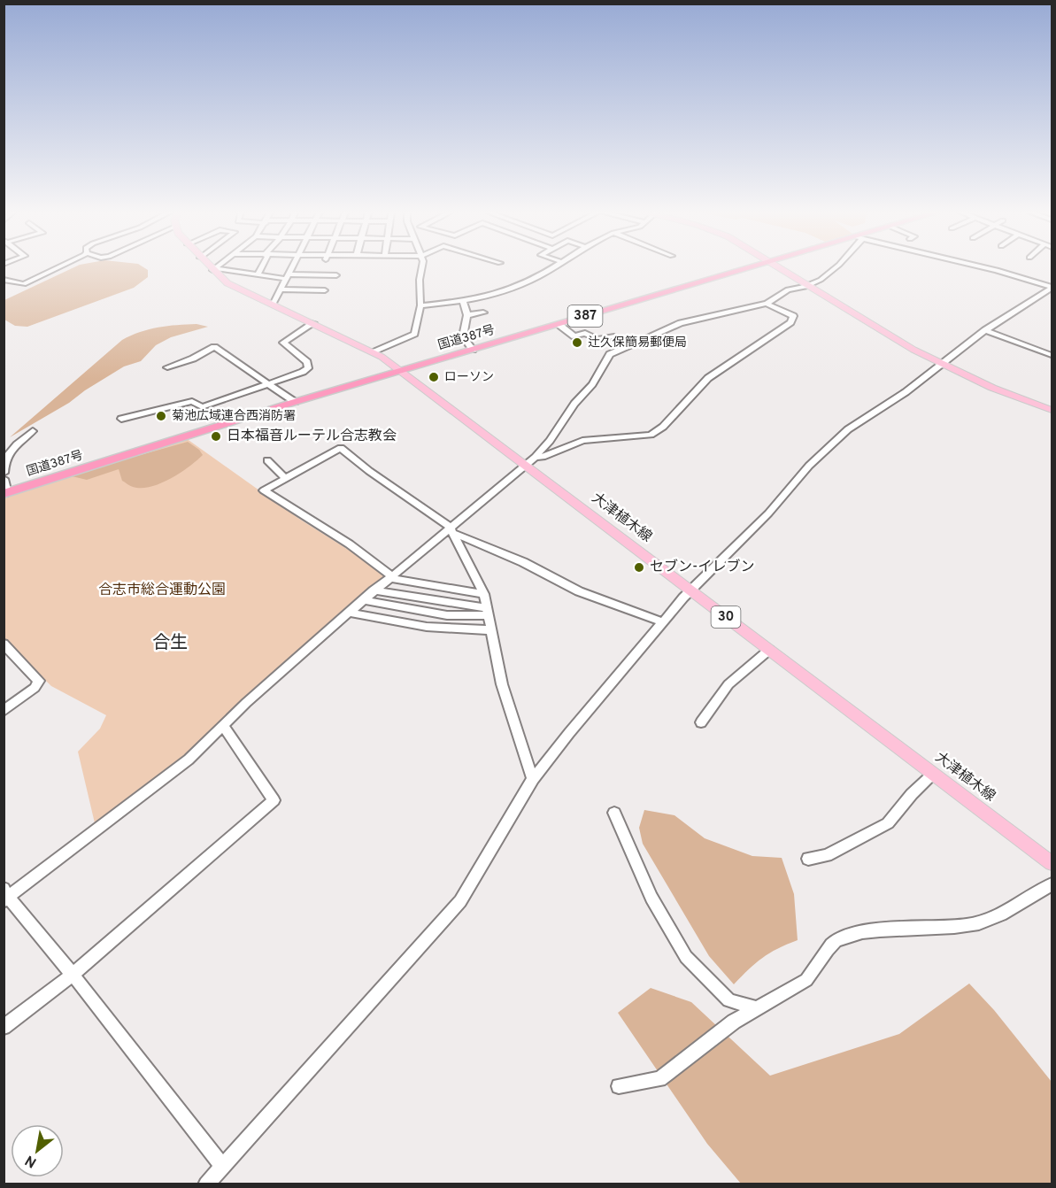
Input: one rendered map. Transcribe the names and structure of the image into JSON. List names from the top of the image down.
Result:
{
  "streets": {
    "highway": ["387", "国道387号"],
    "main road": ["大津植木線", "30"]
  },
  "crossings": [
    ["国道387号", "大津植木線"]
  ],
  "districts": ["合生"],
  "parks": ["合志市総合運動公園"],
  "places": [
    "辻久保簡易郵便局",
    "ローソン",
    "菊池広域連合西消防署",
    "日本福音ルーテル合志教会",
    "セブン-イレブン"
  ],
  "north": "bottom left"
}
